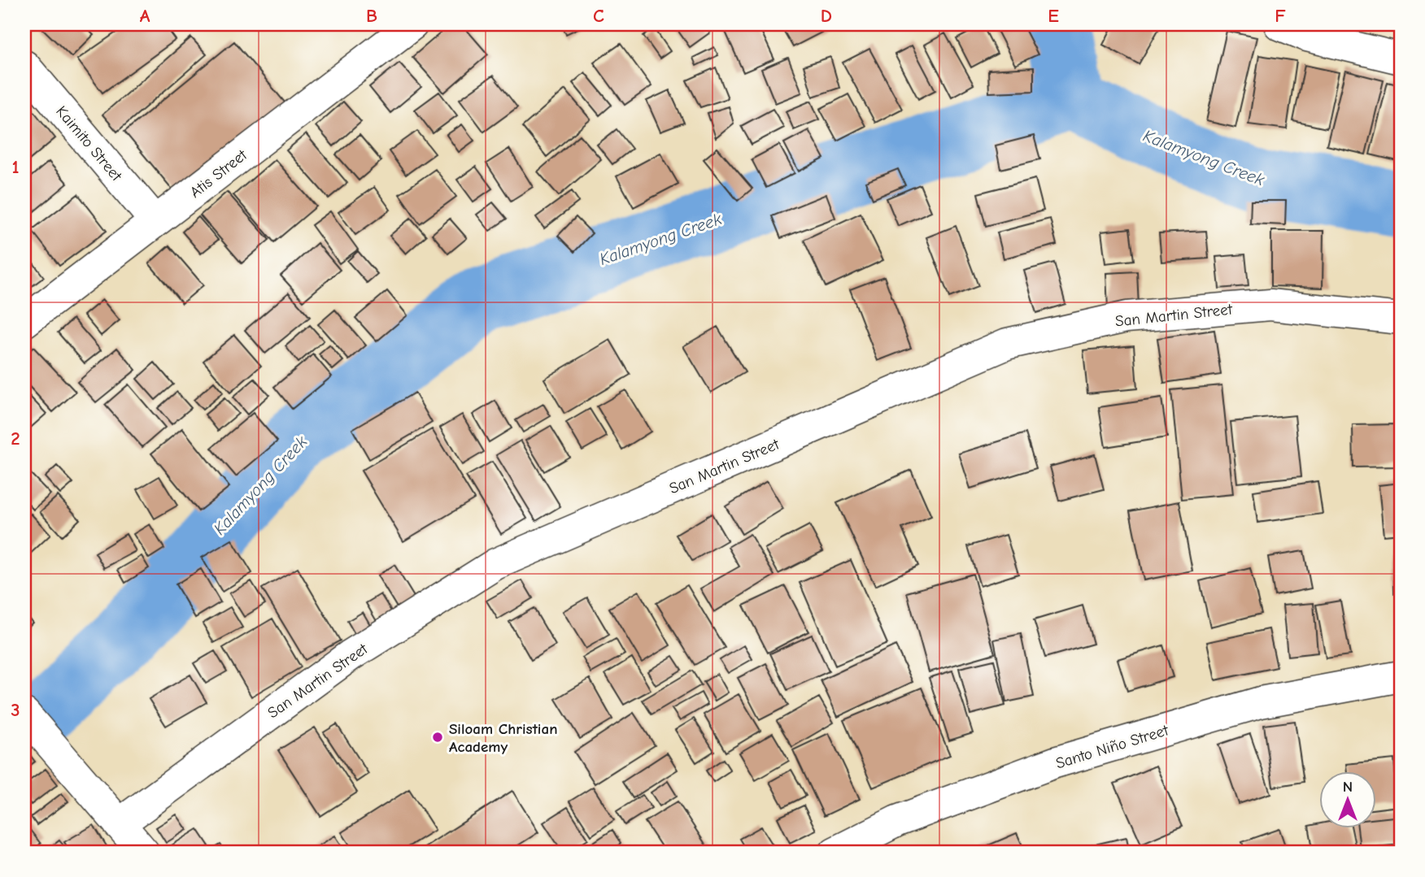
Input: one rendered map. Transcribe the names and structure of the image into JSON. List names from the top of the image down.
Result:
{
  "streets": {
    "street": [
      "Kaimito Street",
      "Atis Street",
      "San Martin Street",
      "Santo Niño Street"
    ]
  },
  "crossings": [
    ["Kaimito Street", "Atis Street"]
  ],
  "water": ["Kalamyong Creek"],
  "places": ["Siloam Christian Academy"],
  "north": "top",
  "grid": {
    "columns": [
      "A",
      "B",
      "C",
      "D",
      "E",
      "F"
    ],
    "rows": ["1", "2", "3"]
  }
}
